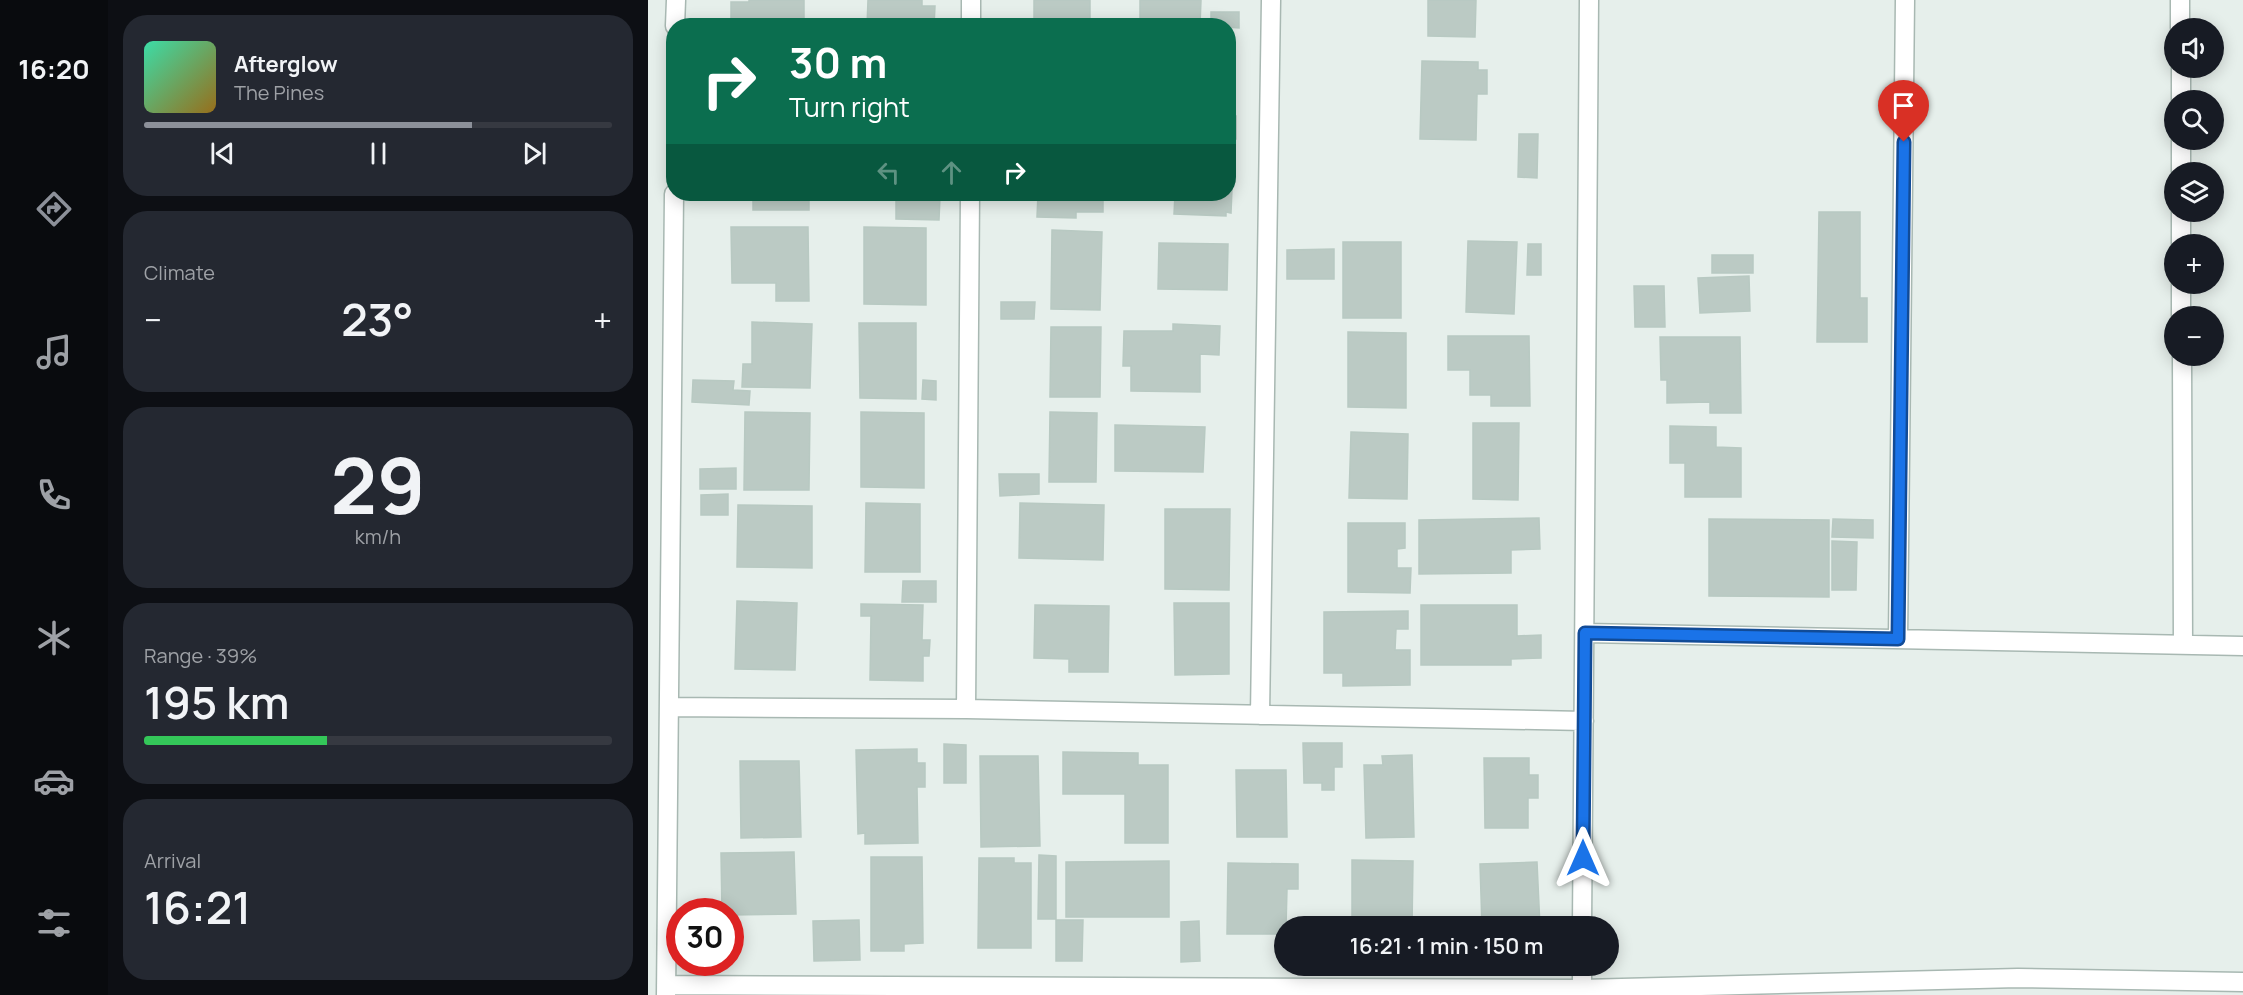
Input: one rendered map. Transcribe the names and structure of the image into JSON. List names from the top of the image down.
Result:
{
  "page": {
    "tabs": "16:20",
    "map_buttons": ["+", "−"],
    "turn": ["30 m", "Turn right"],
    "song": ["Afterglow", "The Pines"],
    "tile": [
      "Climate",
      ["29", "km/h"],
      ["Range · 39%", "195 km"],
      ["Arrival", "16:21"]
    ],
    "heat": ["−", "23°", "+"],
    "limit": "30",
    "trip": "16:21 · 1 min · 150 m"
  }
}
